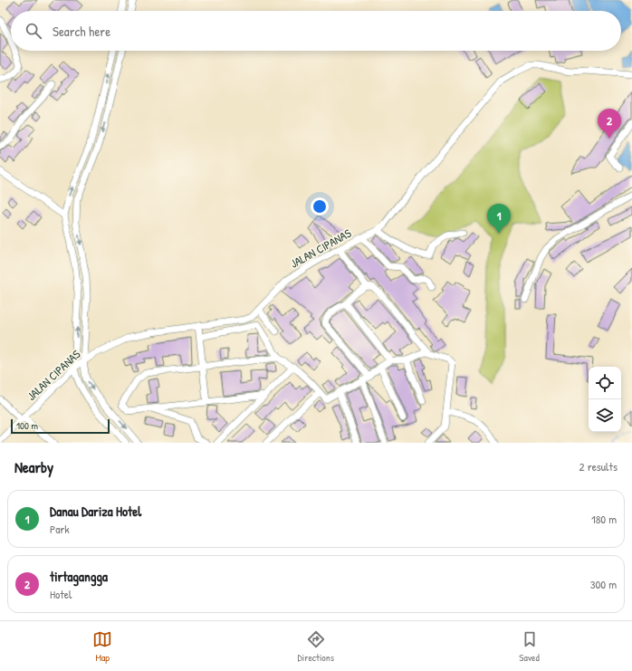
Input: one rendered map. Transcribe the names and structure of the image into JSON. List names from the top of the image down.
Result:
{
  "streets": {
    "street": ["JALAN CIPANAS"]
  },
  "scale_bar": "100 m",
  "page": {
    "search": "Search here",
    "pins": ["2", "1"],
    "scale": "100 m",
    "heading": ["Nearby", "2 results"],
    "list": [
      {
        "mark": "1",
        "name": "Danau Dariza Hotel",
        "note": "Park",
        "value": "180 m"
      },
      {
        "mark": "2",
        "name": "tirtagangga",
        "note": "Hotel",
        "value": "300 m"
      }
    ],
    "nav": ["Map", "Directions", "Saved"]
  }
}
